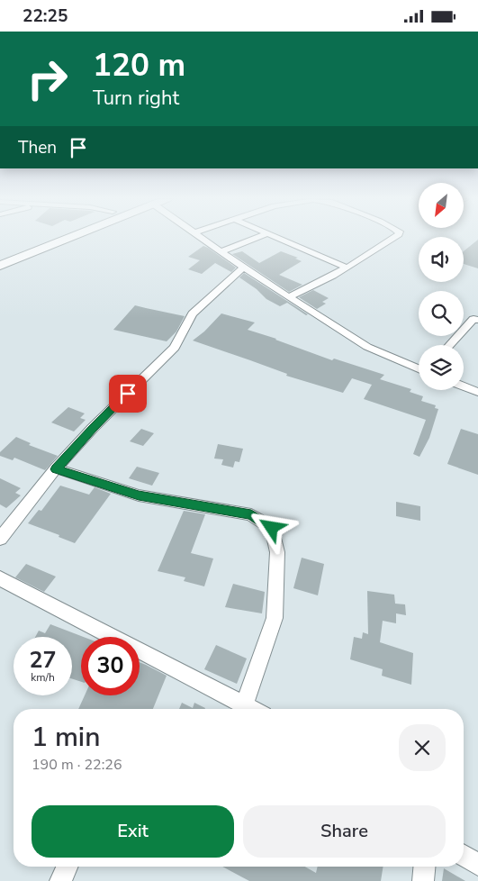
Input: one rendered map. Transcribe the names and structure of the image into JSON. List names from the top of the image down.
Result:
{
  "north": "bottom left",
  "page": {
    "status": "22:25",
    "turn": ["120 m", "Turn right"],
    "then": "Then",
    "speed": "27 km/h",
    "limit": "30",
    "heading": ["1 min", "190 m · 22:26"],
    "buttons": ["Exit", "Share"]
  }
}
